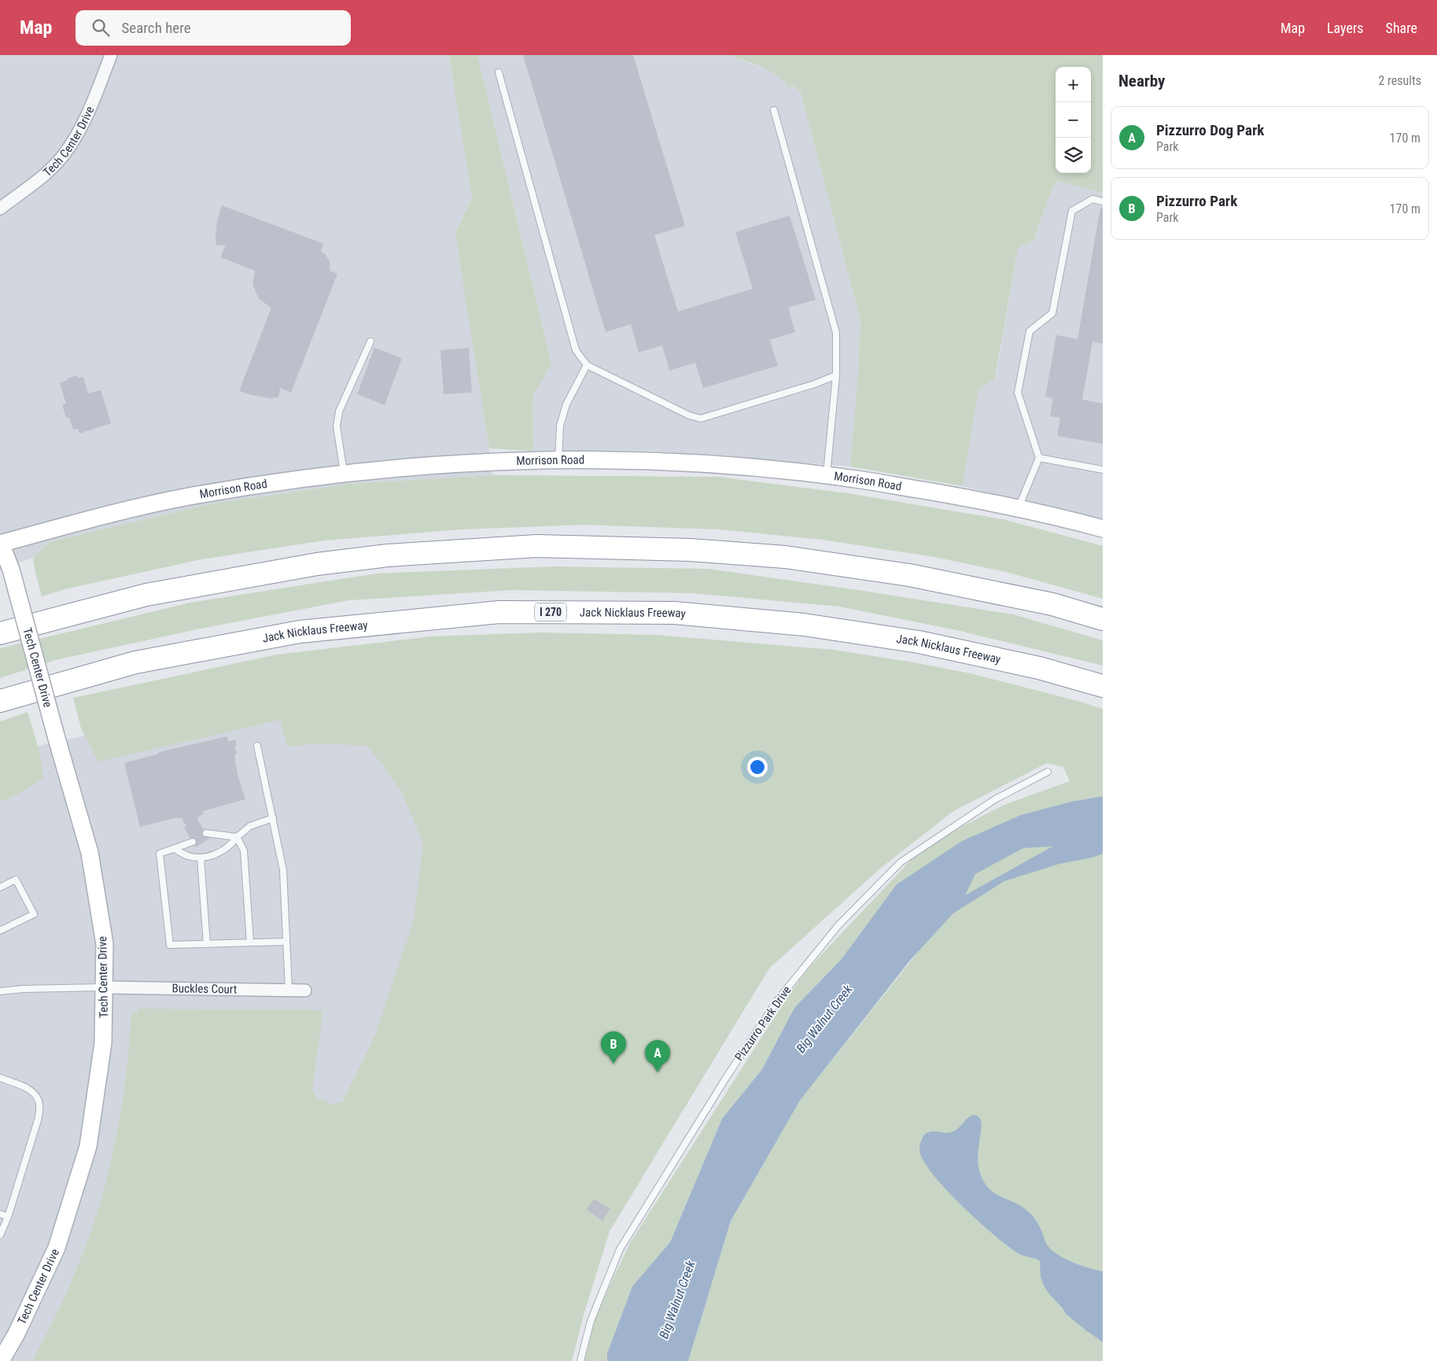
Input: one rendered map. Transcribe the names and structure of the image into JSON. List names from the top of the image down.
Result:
{
  "streets": {
    "highway": ["I 270", "Jack Nicklaus Freeway"],
    "street": ["Tech Center Drive", "Morrison Road", "Buckles Court"],
    "lane": ["Pizzurro Park Drive"]
  },
  "crossings": [
    ["Tech Center Drive", "Morrison Road"],
    ["Tech Center Drive", "Buckles Court"]
  ],
  "water": ["Big Walnut Creek"],
  "page": {
    "header": "Map",
    "search": "Search here",
    "nav": ["Map", "Layers", "Share"],
    "heading": ["Nearby", "2 results"],
    "map_buttons": ["+", "−"],
    "list": [
      {
        "mark": "A",
        "name": "Pizzurro Dog Park",
        "note": "Park",
        "value": "170 m"
      },
      {
        "mark": "B",
        "name": "Pizzurro Park",
        "note": "Park",
        "value": "170 m"
      }
    ],
    "pins": ["B", "A"]
  }
}
